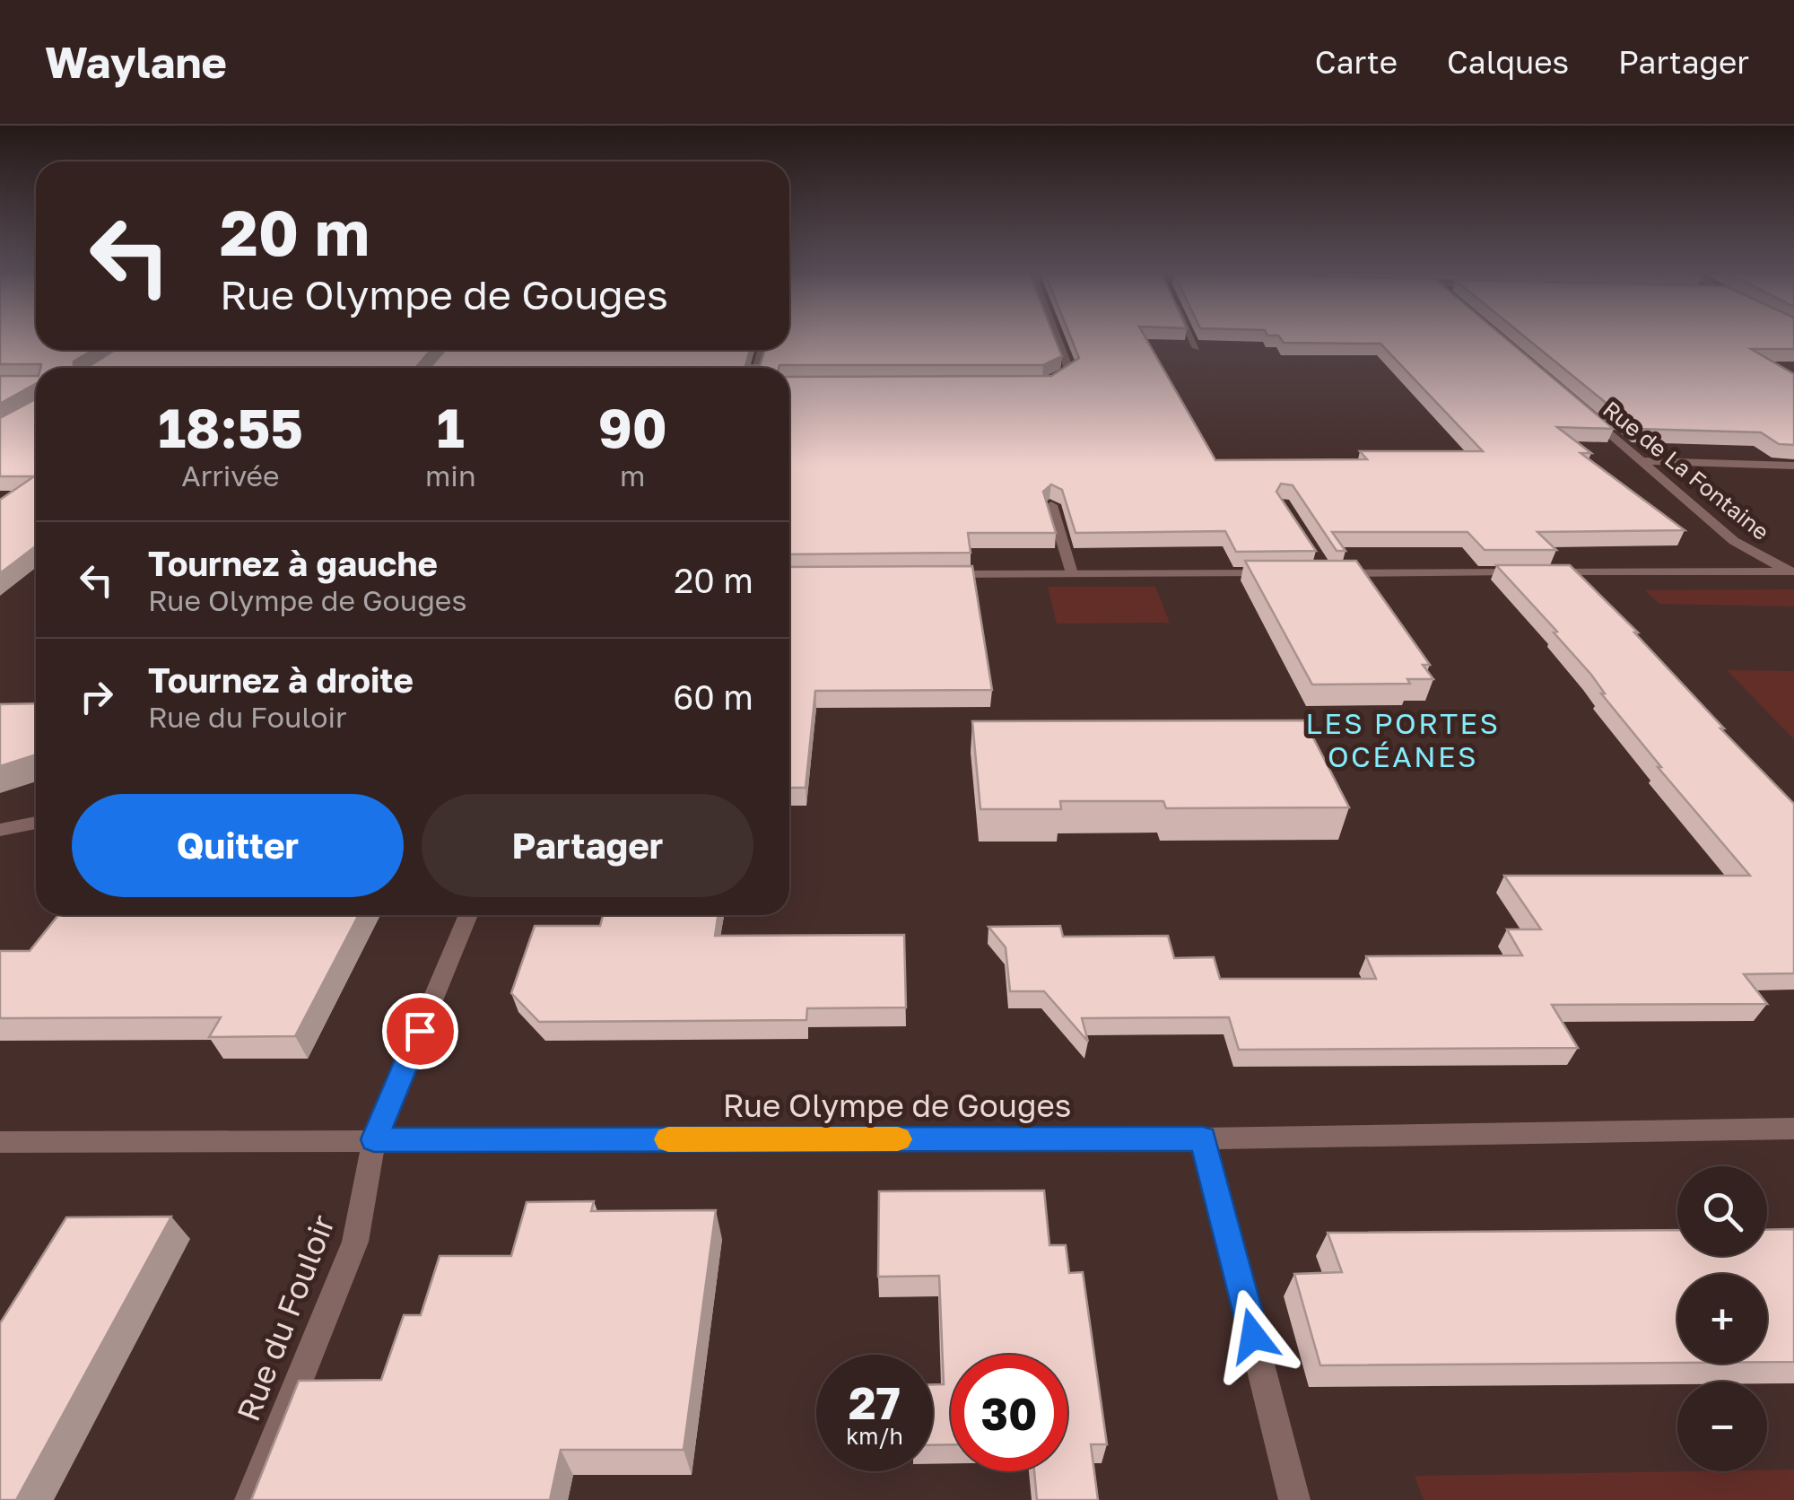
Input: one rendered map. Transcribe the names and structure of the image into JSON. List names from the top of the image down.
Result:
{
  "streets": {
    "street": ["Rue de La Fontaine", "Rue Olympe de Gouges", "Rue du Fouloir"]
  },
  "crossings": [
    ["Rue Olympe de Gouges", "Rue du Fouloir"]
  ],
  "districts": ["LES PORTES OCÉANES"],
  "page": {
    "header": "Waylane",
    "nav": ["Carte", "Calques", "Partager"],
    "turn": ["20 m", "Rue Olympe de Gouges"],
    "eta": [
      "18:55",
      "Arrivée",
      "1",
      "min",
      "90",
      "m"
    ],
    "list": [
      {
        "name": "Tournez à gauche",
        "note": "Rue Olympe de Gouges",
        "value": "20 m"
      },
      {
        "name": "Tournez à droite",
        "note": "Rue du Fouloir",
        "value": "60 m"
      }
    ],
    "buttons": ["Quitter", "Partager"],
    "map_buttons": ["+", "−"],
    "speed": "27 km/h",
    "limit": "30"
  }
}
